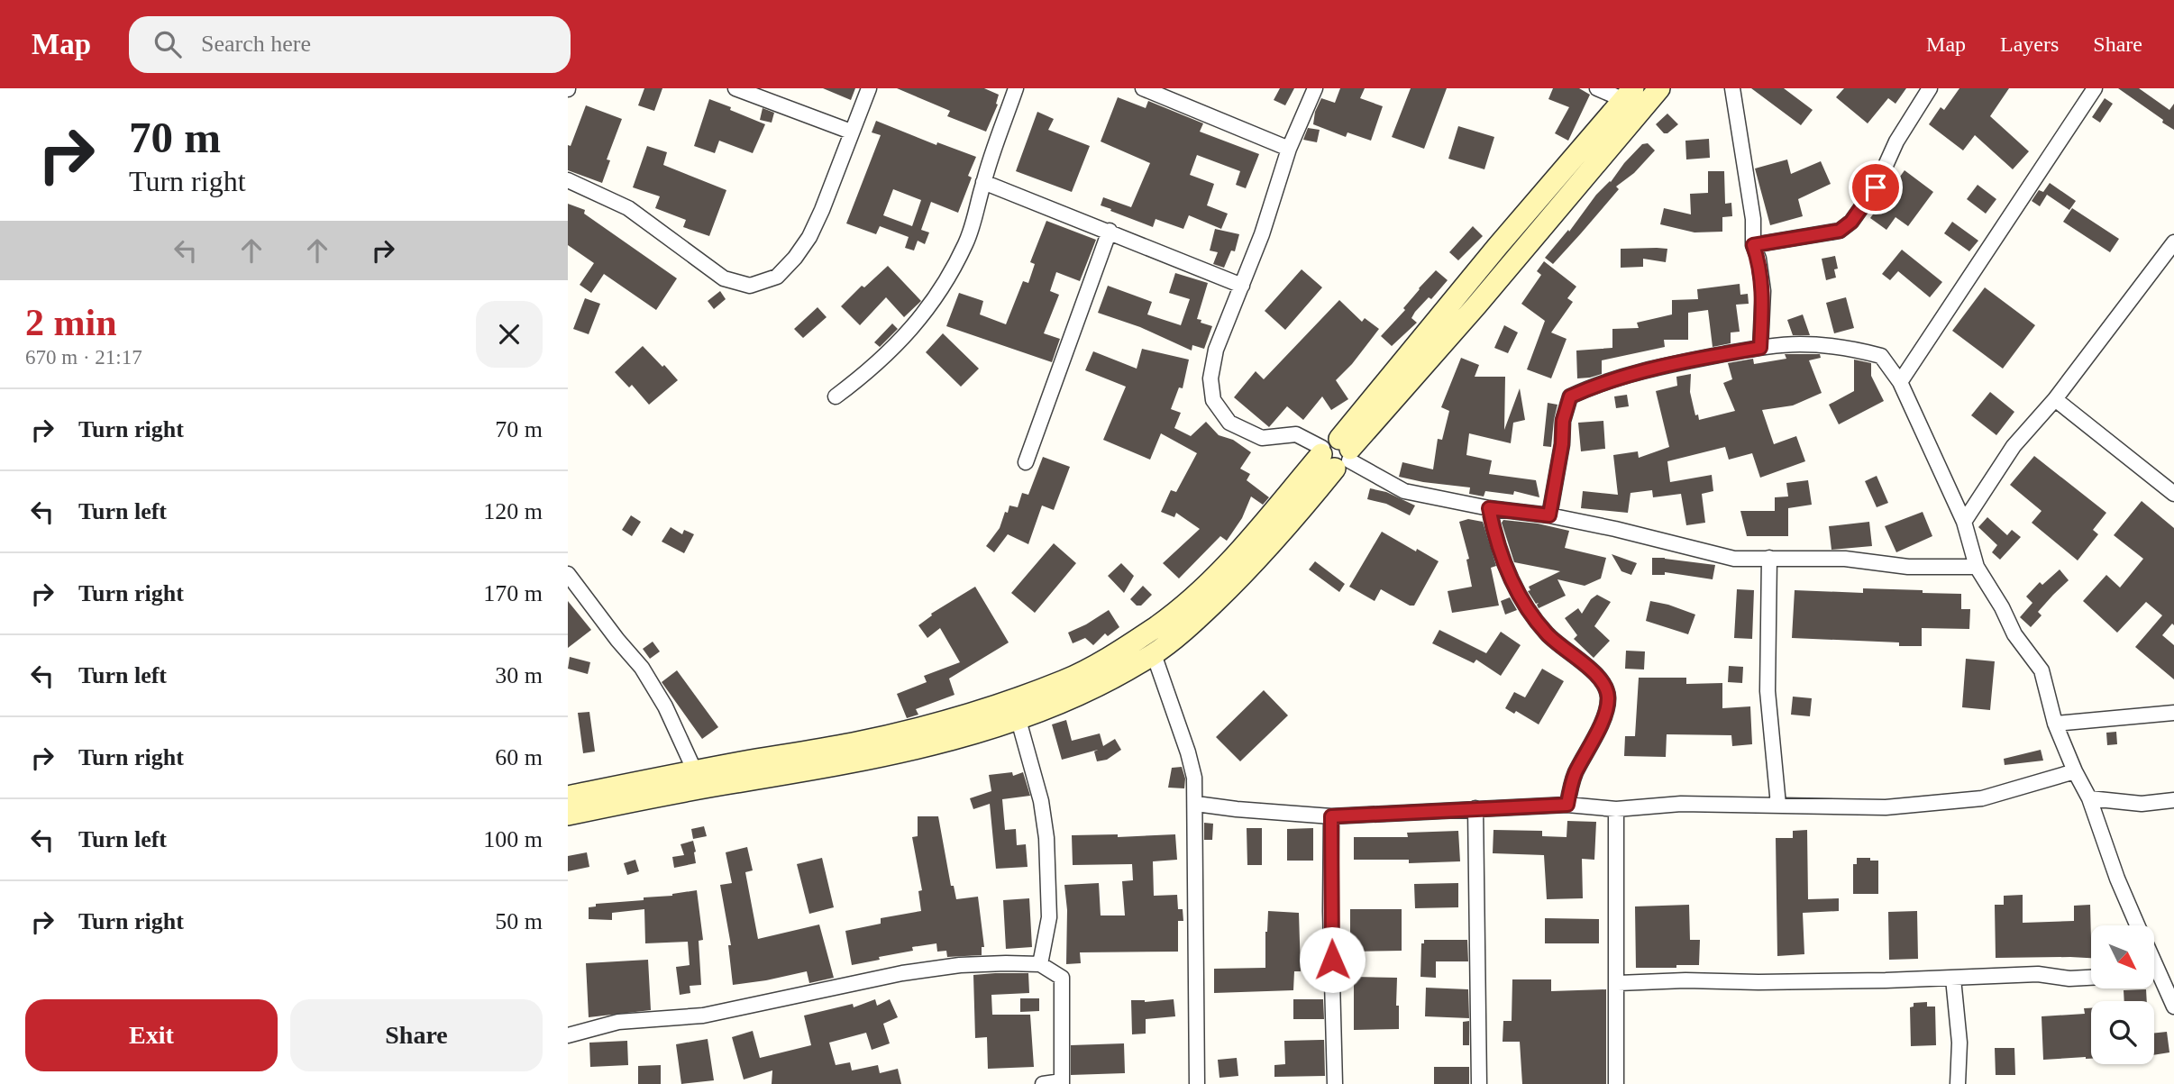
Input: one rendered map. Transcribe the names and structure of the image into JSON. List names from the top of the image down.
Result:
{
  "north": "bottom right",
  "page": {
    "header": "Map",
    "search": "Search here",
    "nav": ["Map", "Layers", "Share"],
    "turn": ["70 m", "Turn right"],
    "heading": ["2 min", "670 m · 21:17"],
    "list": [
      {
        "name": "Turn right",
        "value": "70 m"
      },
      {
        "name": "Turn left",
        "value": "120 m"
      },
      {
        "name": "Turn right",
        "value": "170 m"
      },
      {
        "name": "Turn left",
        "value": "30 m"
      },
      {
        "name": "Turn right",
        "value": "60 m"
      },
      {
        "name": "Turn left",
        "value": "100 m"
      },
      {
        "name": "Turn right",
        "value": "50 m"
      }
    ],
    "buttons": ["Exit", "Share"]
  }
}
